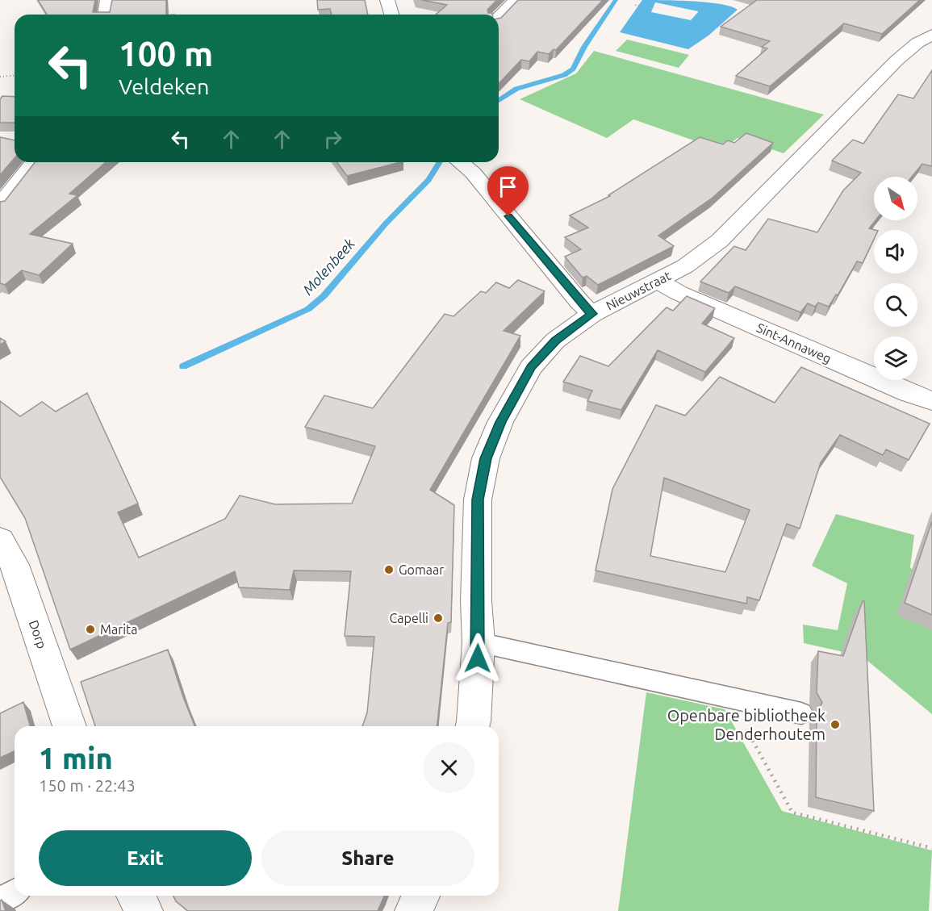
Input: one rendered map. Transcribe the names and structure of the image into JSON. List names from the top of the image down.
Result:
{
  "streets": {
    "street": ["Nieuwstraat", "Sint-Annaweg", "Dorp"]
  },
  "crossings": [
    ["Nieuwstraat", "Sint-Annaweg"]
  ],
  "water": ["Molenbeek"],
  "places": [
    "Gomaar",
    "Capelli",
    "Marita",
    "Openbare bibliotheek Denderhoutem"
  ],
  "north": "bottom right",
  "page": {
    "turn": ["100 m", "Veldeken"],
    "heading": ["1 min", "150 m · 22:43"],
    "buttons": ["Exit", "Share"]
  }
}
